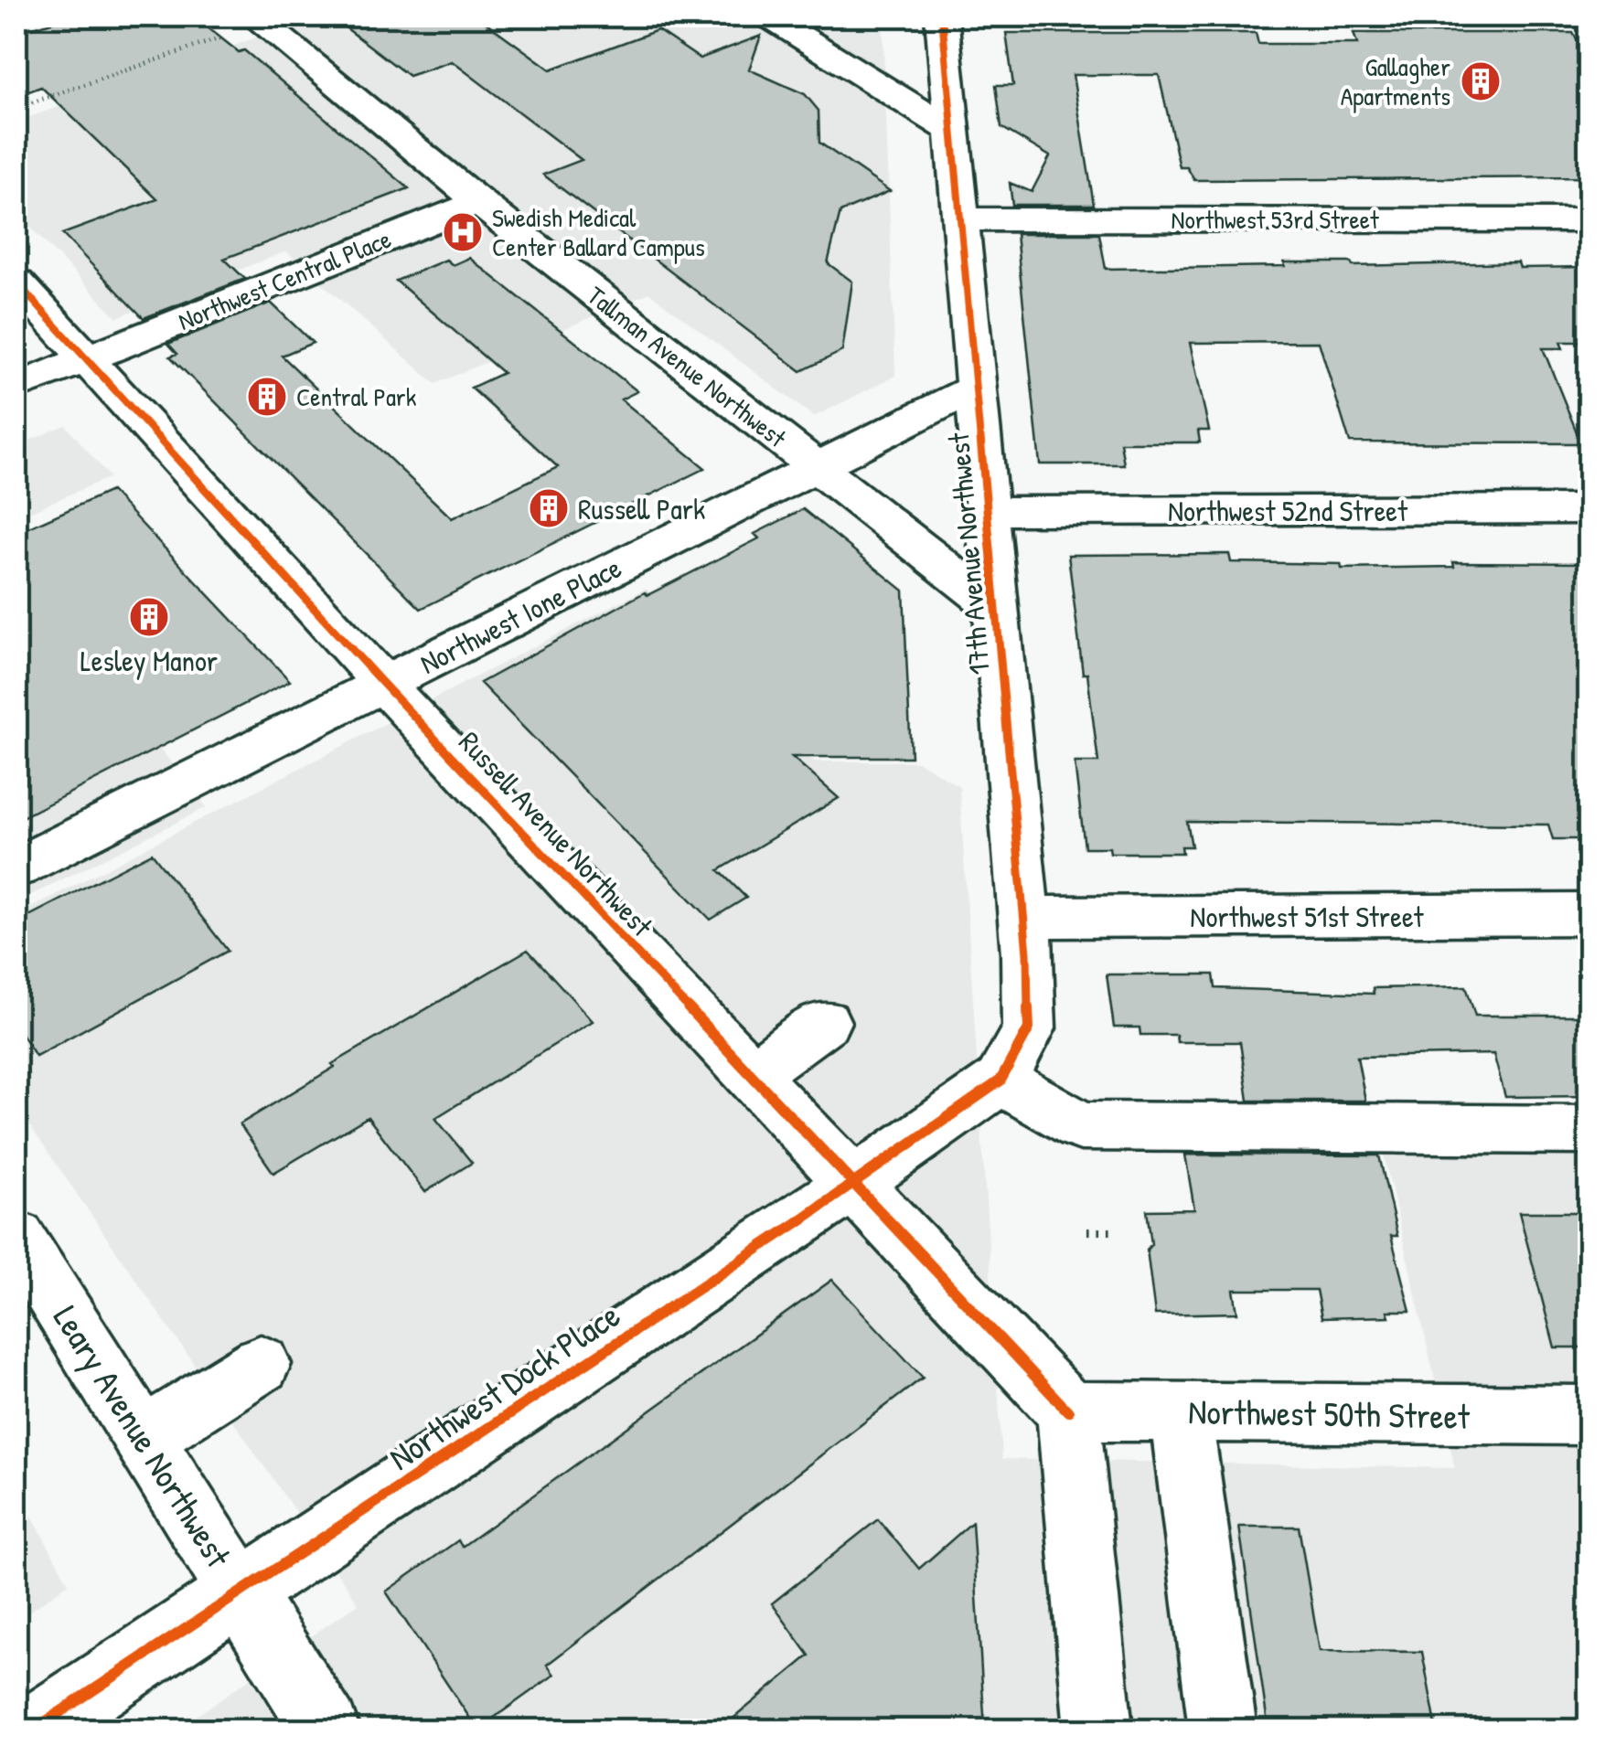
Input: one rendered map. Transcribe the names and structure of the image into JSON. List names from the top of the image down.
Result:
{
  "streets": {
    "street": [
      "Northwest 53rd Street",
      "Northwest Central Place",
      "Tallman Avenue Northwest",
      "Northwest 52nd Street",
      "17th Avenue Northwest",
      "Northwest Ione Place",
      "Russell Avenue Northwest",
      "Northwest 51st Street",
      "Northwest Dock Place",
      "Northwest 50th Street",
      "Leary Avenue Northwest"
    ]
  },
  "crossings": [
    ["Northwest 53rd Street", "17th Avenue Northwest"],
    ["Northwest Central Place", "Tallman Avenue Northwest"],
    ["Northwest Central Place", "Russell Avenue Northwest"],
    ["Tallman Avenue Northwest", "17th Avenue Northwest"],
    ["Tallman Avenue Northwest", "Northwest Ione Place"],
    ["Northwest 52nd Street", "17th Avenue Northwest"],
    ["17th Avenue Northwest", "Northwest Ione Place"],
    ["17th Avenue Northwest", "Northwest 51st Street"],
    ["17th Avenue Northwest", "Northwest Dock Place"],
    ["Northwest Ione Place", "Russell Avenue Northwest"],
    ["Russell Avenue Northwest", "Northwest Dock Place"],
    ["Russell Avenue Northwest", "Northwest 50th Street"],
    ["Northwest Dock Place", "Leary Avenue Northwest"]
  ],
  "places": {
    "building": [
      "Gallagher Apartments",
      "Central Park",
      "Russell Park",
      "Lesley Manor"
    ],
    "hospital": ["Swedish Medical Center Ballard Campus"]
  }
}
